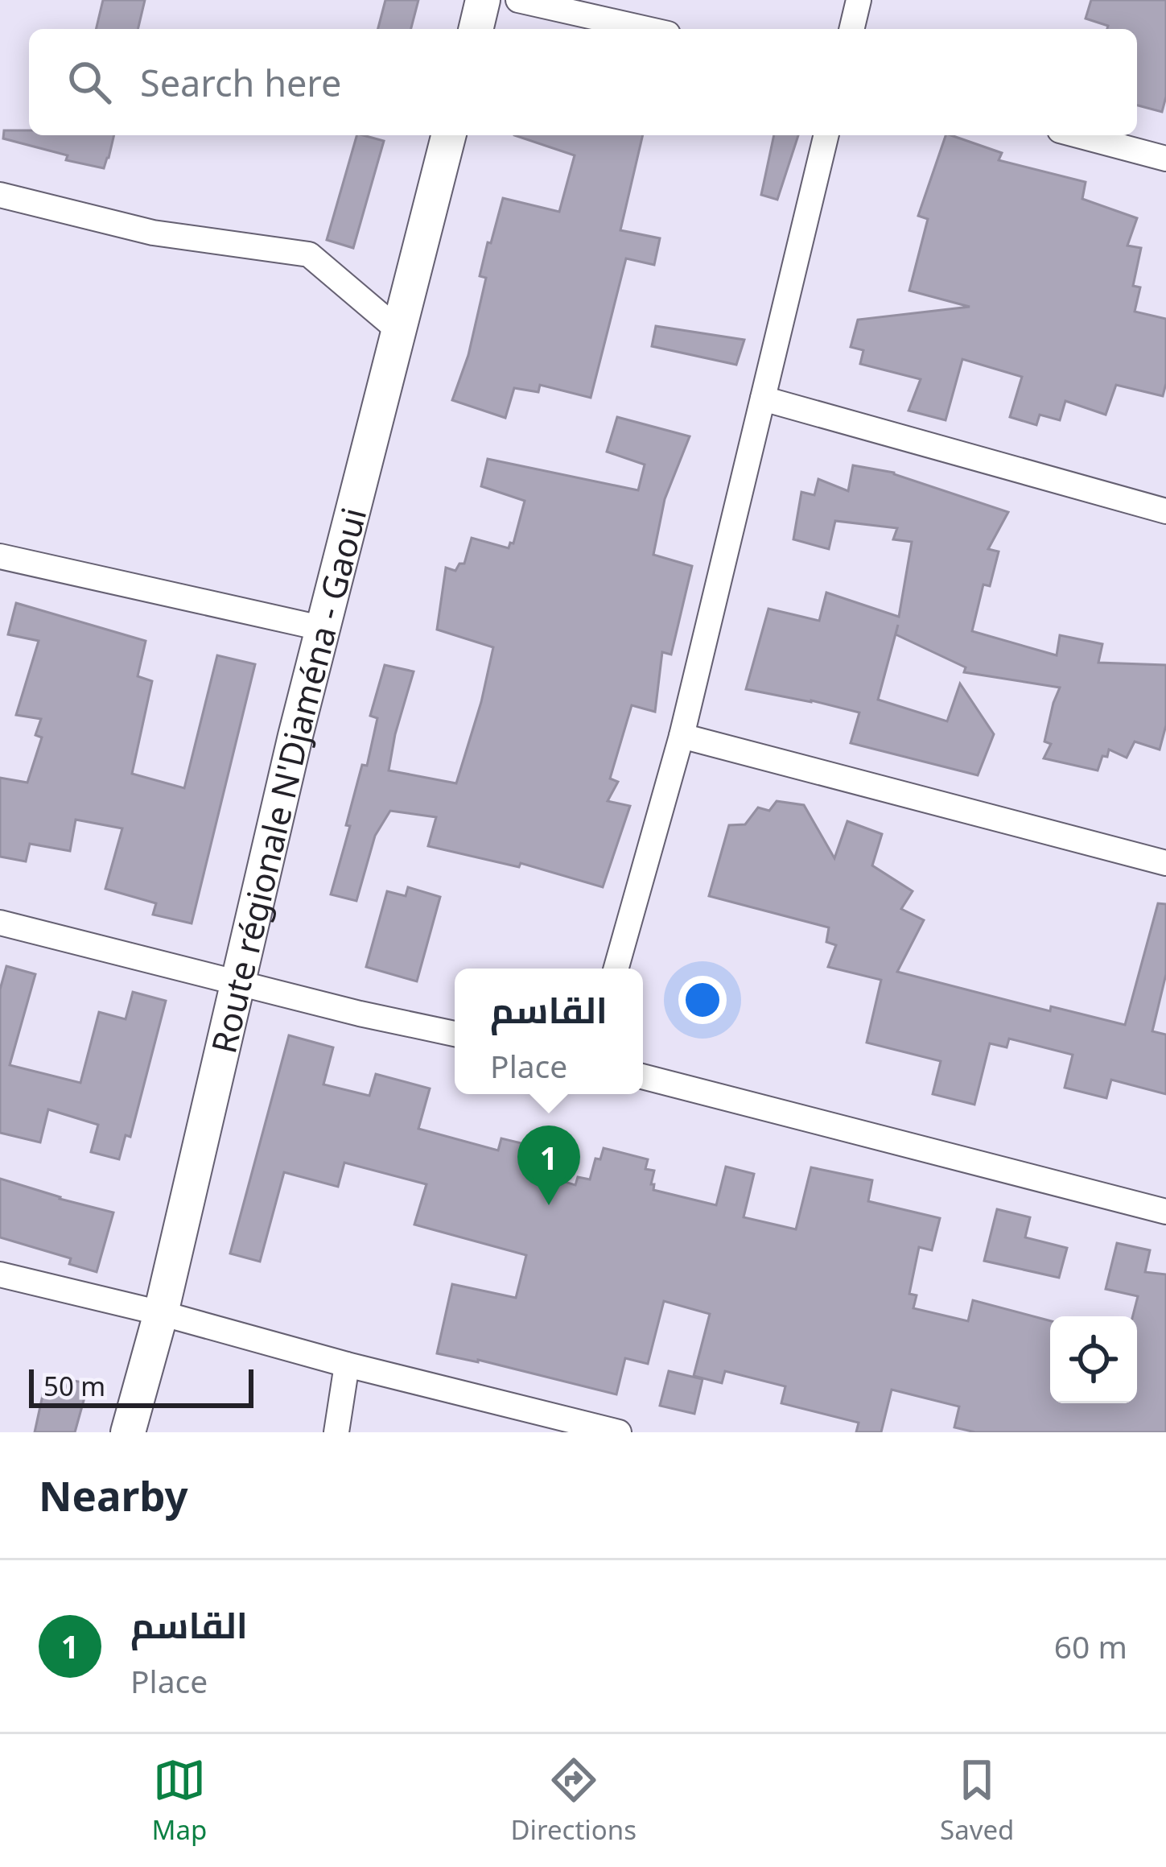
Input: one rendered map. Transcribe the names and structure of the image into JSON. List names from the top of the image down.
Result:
{
  "streets": {
    "street": ["Route régionale N'Djaména - Gaoui"]
  },
  "scale_bar": "50 m",
  "page": {
    "search": "Search here",
    "popup": ["القاسم", "Place"],
    "pins": "1",
    "scale": "50 m",
    "heading": "Nearby",
    "list": [
      {
        "mark": "1",
        "name": "القاسم",
        "note": "Place",
        "value": "60 m"
      }
    ],
    "nav": ["Map", "Directions", "Saved"]
  }
}
